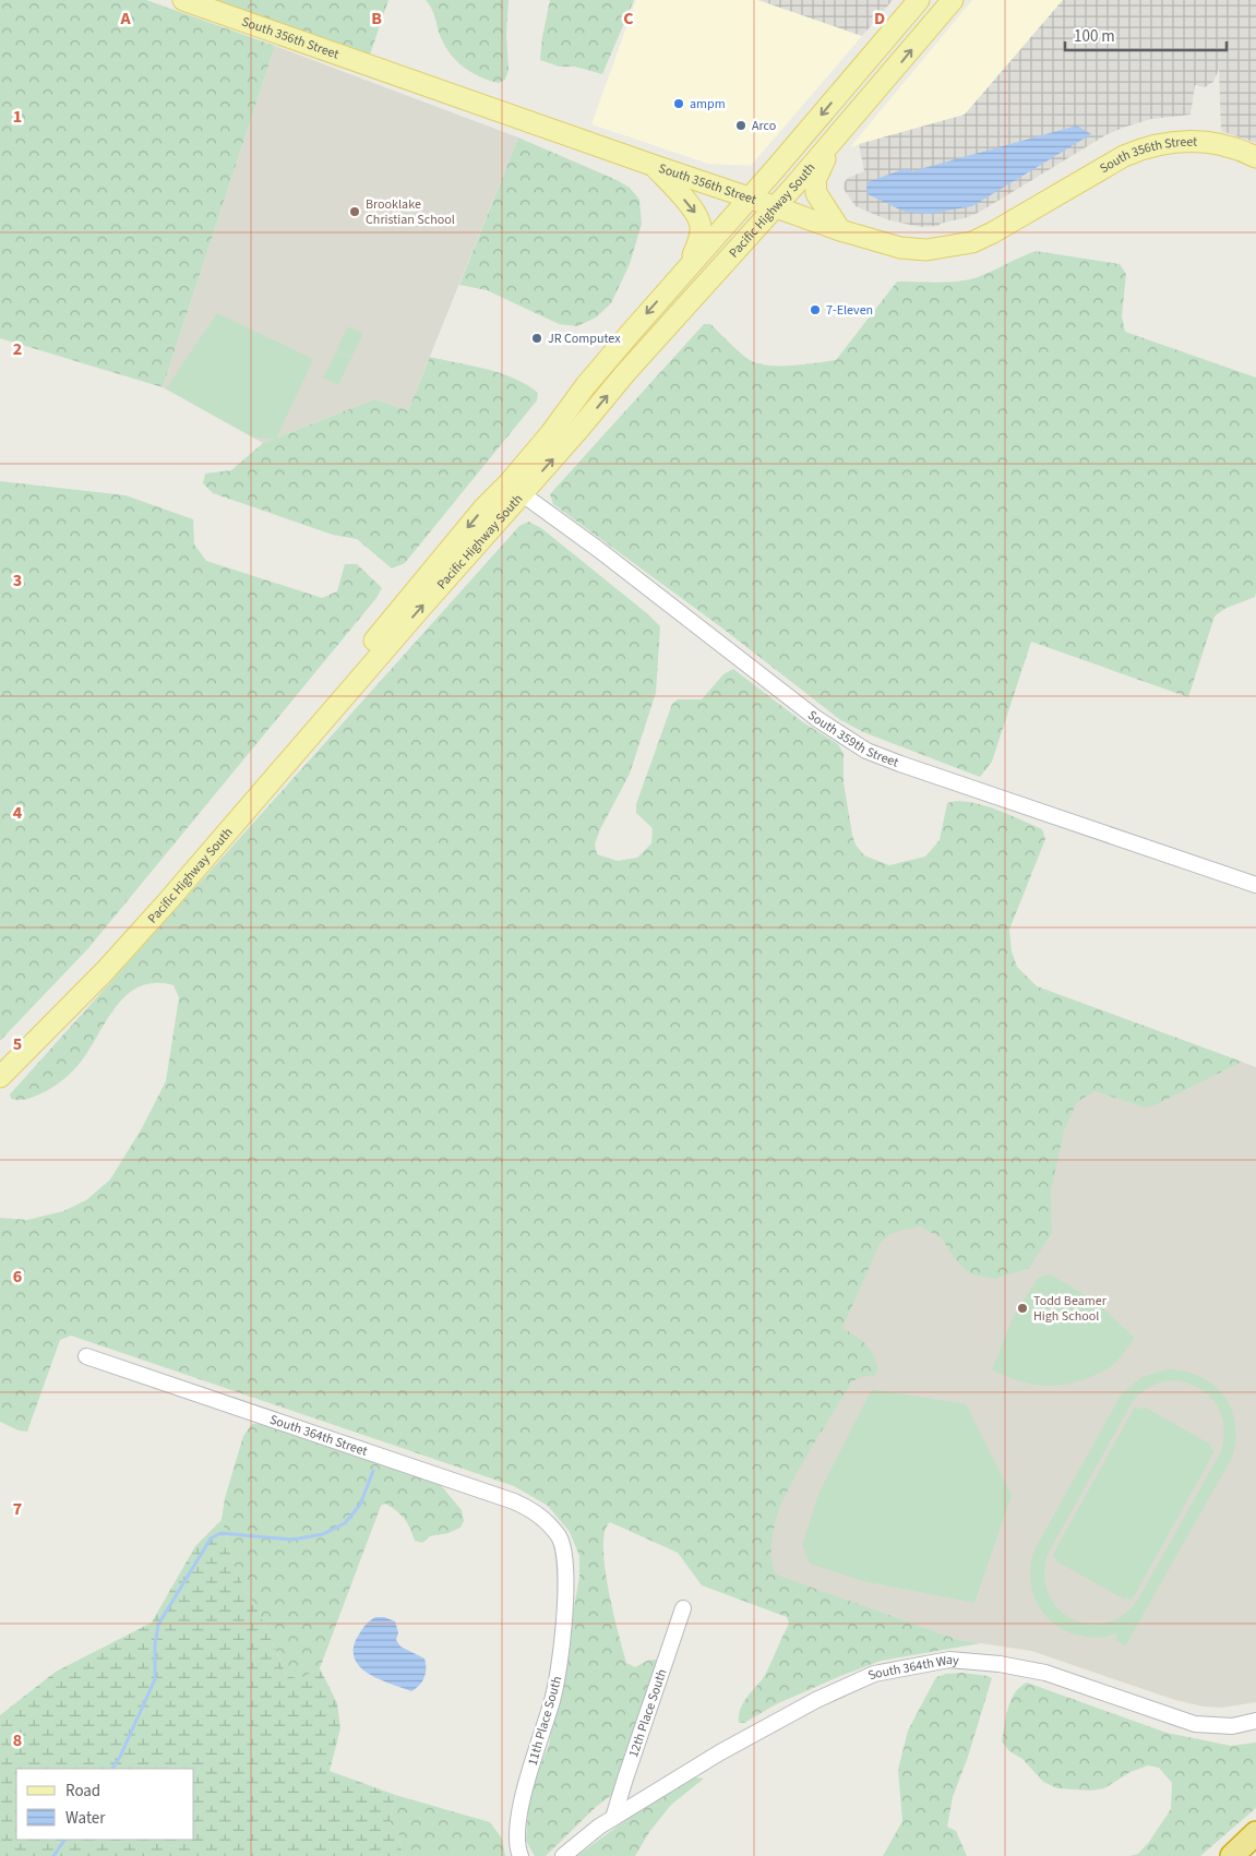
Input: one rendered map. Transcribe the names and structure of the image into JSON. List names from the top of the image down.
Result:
{
  "streets": {
    "main road": ["South 356th Street", "Pacific Highway South"],
    "street": [
      "South 359th Street",
      "South 364th Street",
      "South 364th Way",
      "12th Place South",
      "11th Place South"
    ]
  },
  "crossings": [
    ["South 356th Street", "Pacific Highway South"],
    ["Pacific Highway South", "South 359th Street"],
    ["South 364th Street", "11th Place South"],
    ["South 364th Way", "12th Place South"]
  ],
  "places": [
    "ampm",
    "Arco",
    "Brooklake Christian School",
    "7-Eleven",
    "JR Computex",
    "Todd Beamer High School"
  ],
  "legend": ["Road", "Water"],
  "scale_bar": "100 m",
  "grid": {
    "columns": [
      "A",
      "B",
      "C",
      "D"
    ],
    "rows": [
      "1",
      "2",
      "3",
      "4",
      "5",
      "6",
      "7",
      "8"
    ]
  }
}
